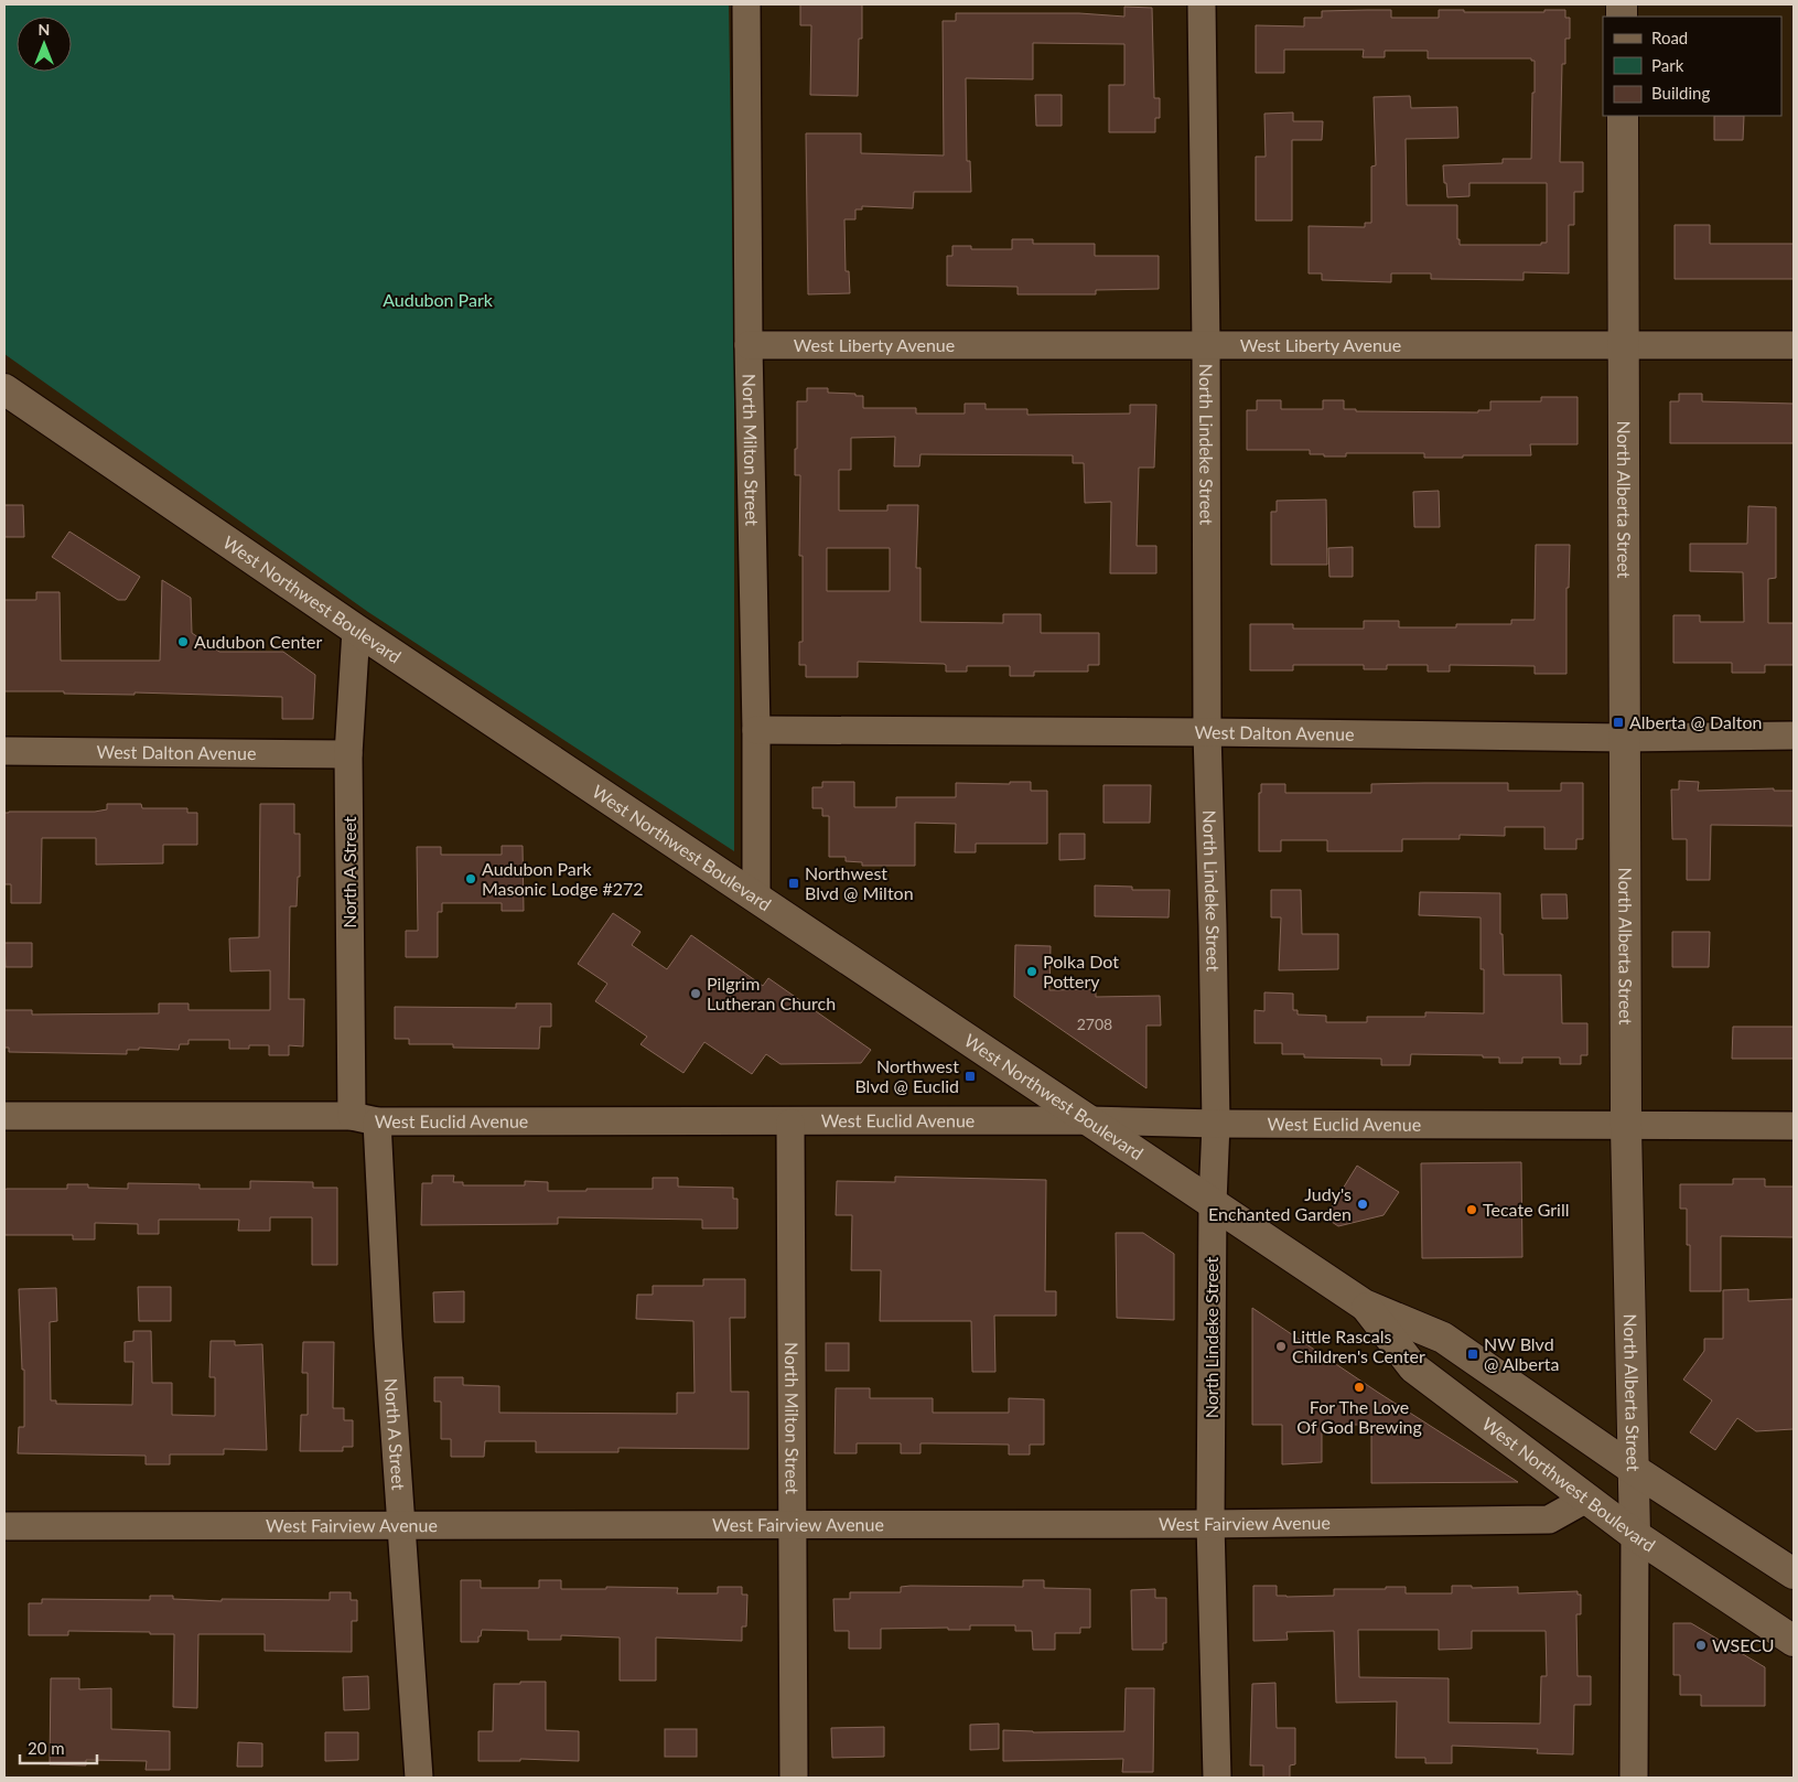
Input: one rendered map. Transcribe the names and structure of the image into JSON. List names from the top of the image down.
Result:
{
  "streets": {
    "main road": ["North Alberta Street", "West Northwest Boulevard"],
    "street": [
      "West Liberty Avenue",
      "North Lindeke Street",
      "North Milton Street",
      "West Dalton Avenue",
      "North A Street",
      "West Euclid Avenue",
      "West Fairview Avenue"
    ]
  },
  "crossings": [
    ["West Liberty Avenue", "North Lindeke Street"],
    ["West Liberty Avenue", "North Milton Street"],
    ["West Liberty Avenue", "North Alberta Street"],
    ["North Lindeke Street", "West Northwest Boulevard"],
    ["North Lindeke Street", "West Dalton Avenue"],
    ["North Lindeke Street", "West Euclid Avenue"],
    ["North Lindeke Street", "West Fairview Avenue"],
    ["North Milton Street", "West Northwest Boulevard"],
    ["North Milton Street", "West Dalton Avenue"],
    ["North Milton Street", "West Euclid Avenue"],
    ["North Milton Street", "West Fairview Avenue"],
    ["North Alberta Street", "West Northwest Boulevard"],
    ["North Alberta Street", "West Dalton Avenue"],
    ["North Alberta Street", "West Euclid Avenue"],
    ["West Northwest Boulevard", "North A Street"],
    ["West Northwest Boulevard", "West Euclid Avenue"],
    ["West Northwest Boulevard", "West Fairview Avenue"],
    ["West Dalton Avenue", "North A Street"],
    ["North A Street", "West Euclid Avenue"],
    ["North A Street", "West Fairview Avenue"]
  ],
  "parks": ["Audubon Park"],
  "places": {
    "other": [
      "Audubon Center",
      "Audubon Park Masonic Lodge #272",
      "Polka Dot Pottery",
      "Pilgrim Lutheran Church",
      "Judy's Enchanted Garden",
      "Tecate Grill",
      "Little Rascals Children's Center",
      "For The Love Of God Brewing",
      "WSECU"
    ],
    "transit": [
      "Alberta @ Dalton",
      "Northwest Blvd @ Milton",
      "Northwest Blvd @ Euclid",
      "NW Blvd @ Alberta"
    ]
  },
  "house_numbers": ["2708"],
  "legend": ["Road", "Park", "Building"],
  "scale_bar": "20 m",
  "north": "top"
}
